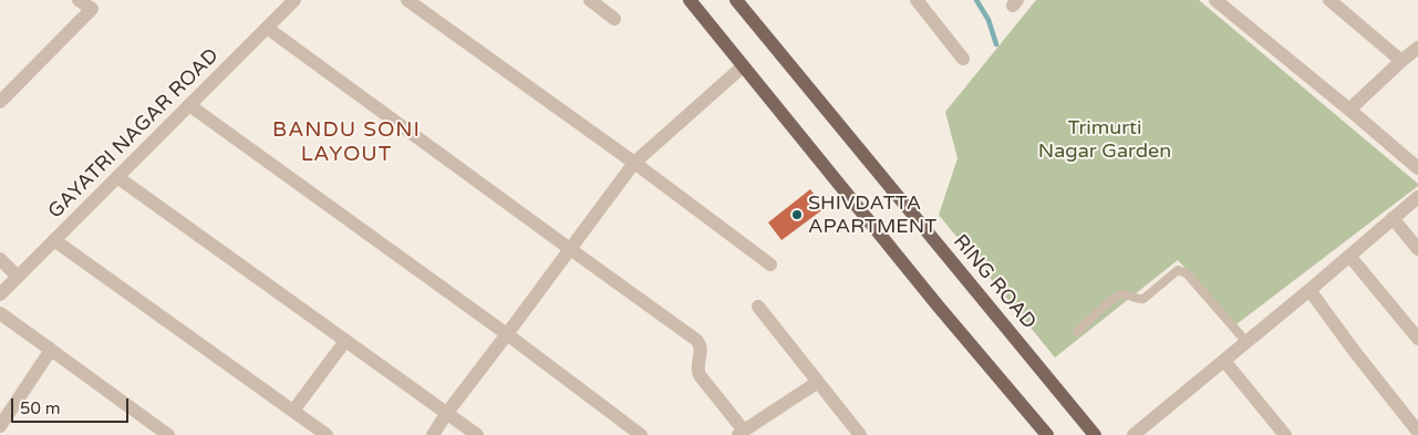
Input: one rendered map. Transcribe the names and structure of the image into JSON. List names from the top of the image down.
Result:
{
  "streets": {
    "main road": ["RING ROAD"],
    "street": ["GAYATRI NAGAR ROAD"]
  },
  "districts": ["BANDU SONI LAYOUT"],
  "parks": ["Trimurti Nagar Garden"],
  "places": ["SHIVDATTA APARTMENT"],
  "scale_bar": "50 m"
}
